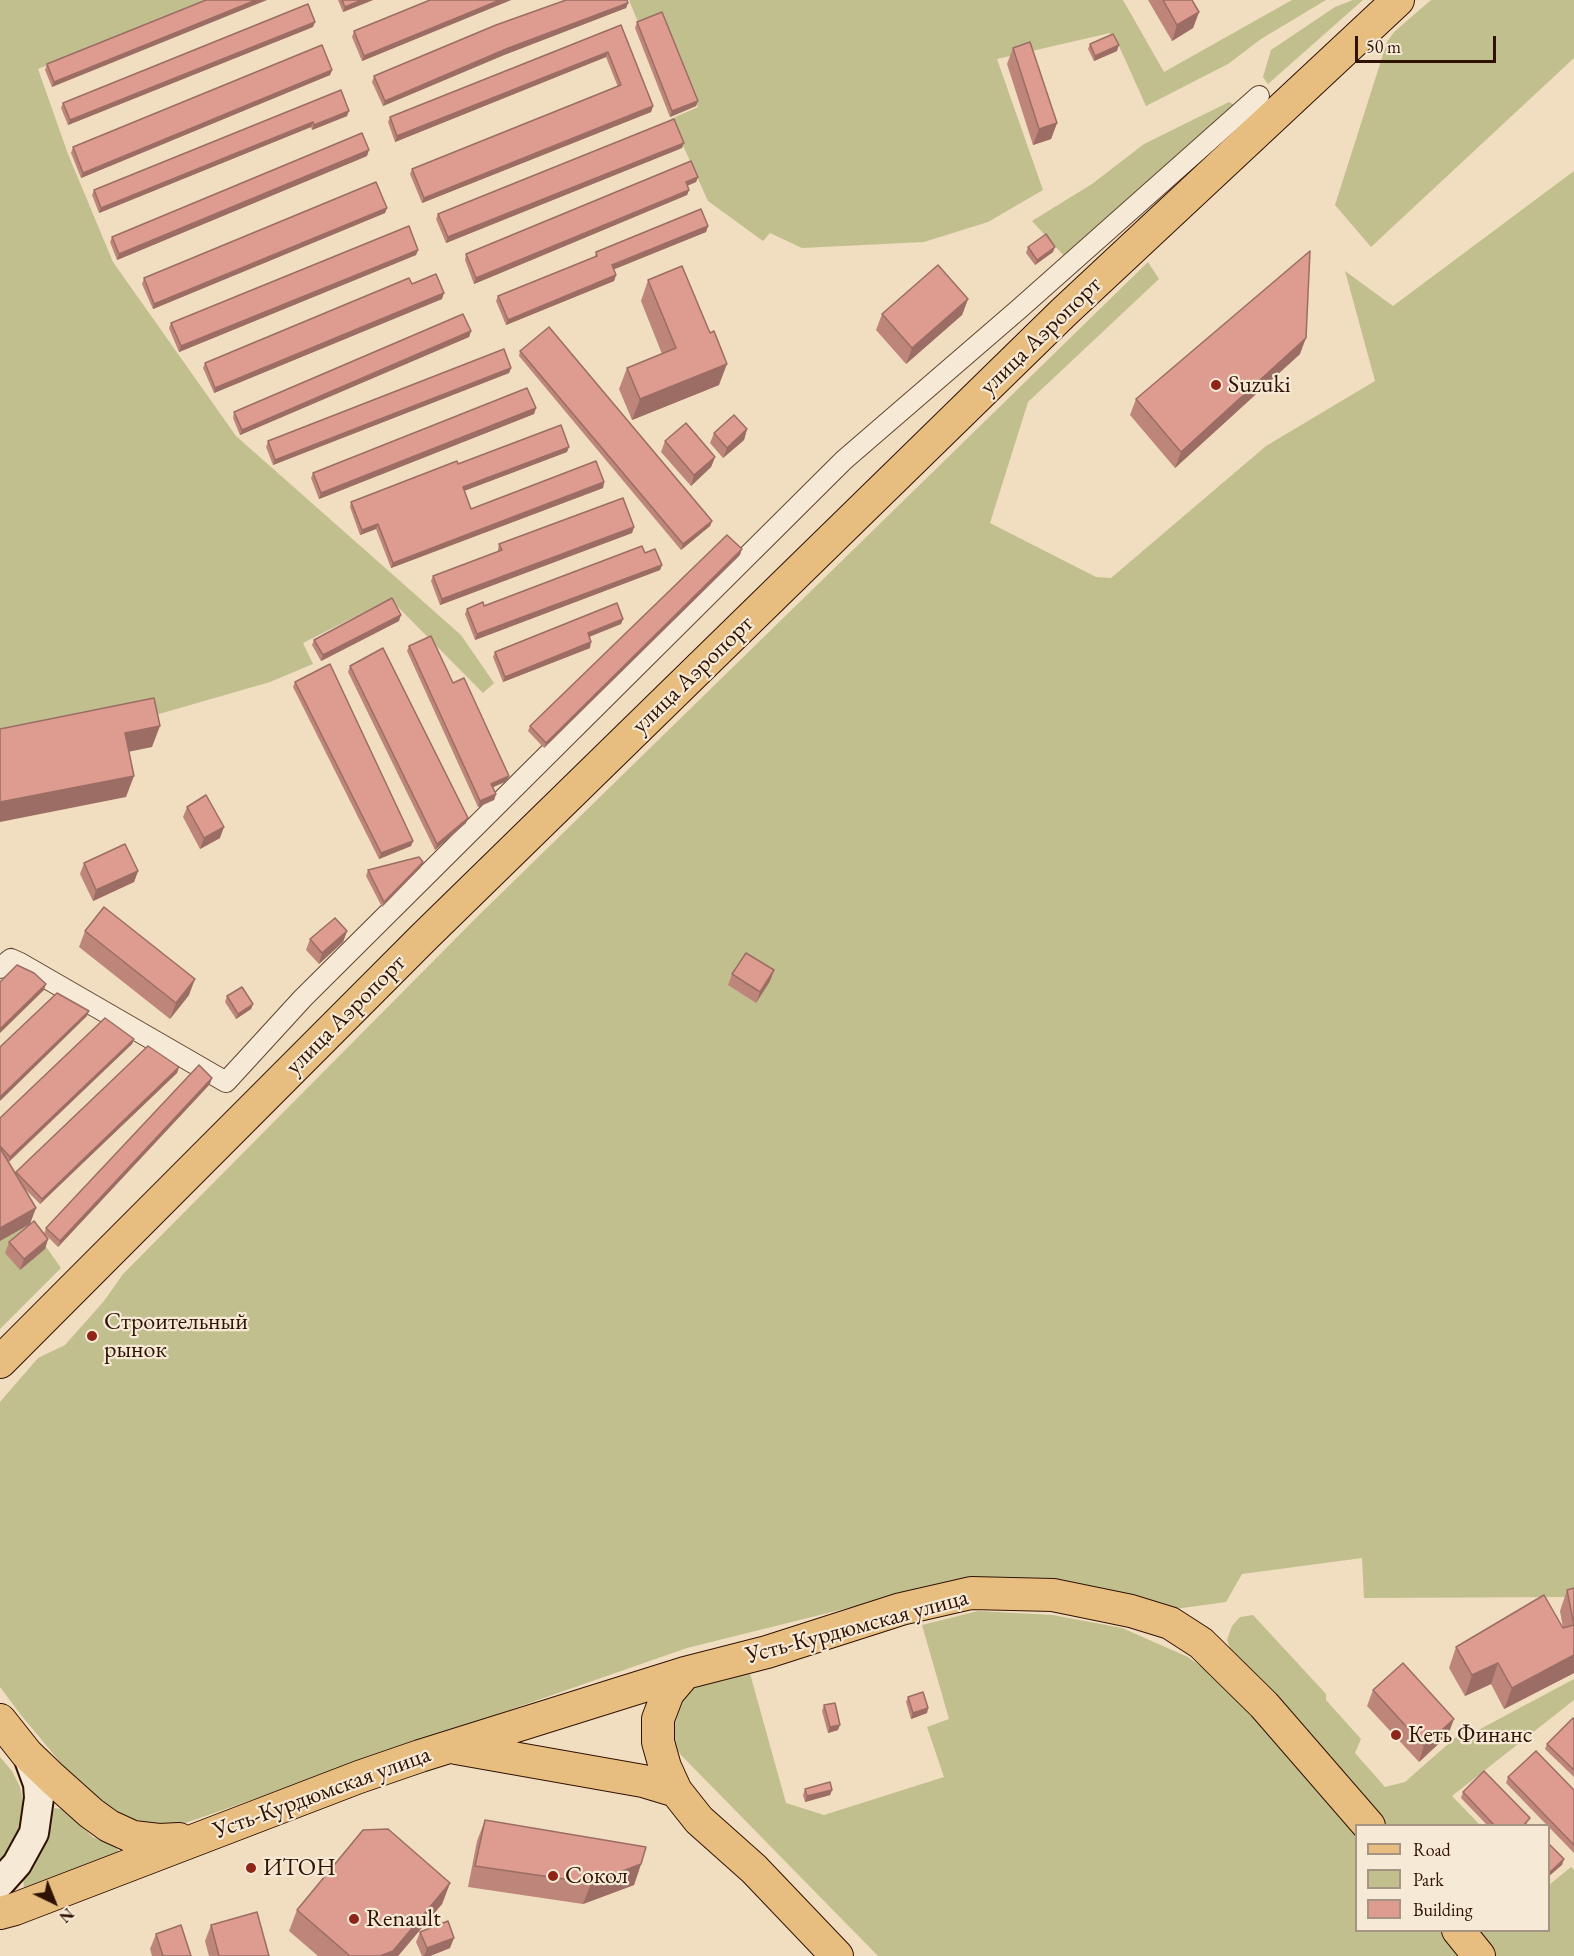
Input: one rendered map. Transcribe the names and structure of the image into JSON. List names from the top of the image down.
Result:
{
  "streets": {
    "main road": ["улица Аэропорт", "Усть-Курдюмская улица"]
  },
  "places": [
    "Suzuki",
    "Строительный рынок",
    "Кеть Финанс",
    "ИТОН",
    "Сокол",
    "Renault"
  ],
  "legend": ["Road", "Park", "Building"],
  "scale_bar": "50 m",
  "north": "bottom right"
}
